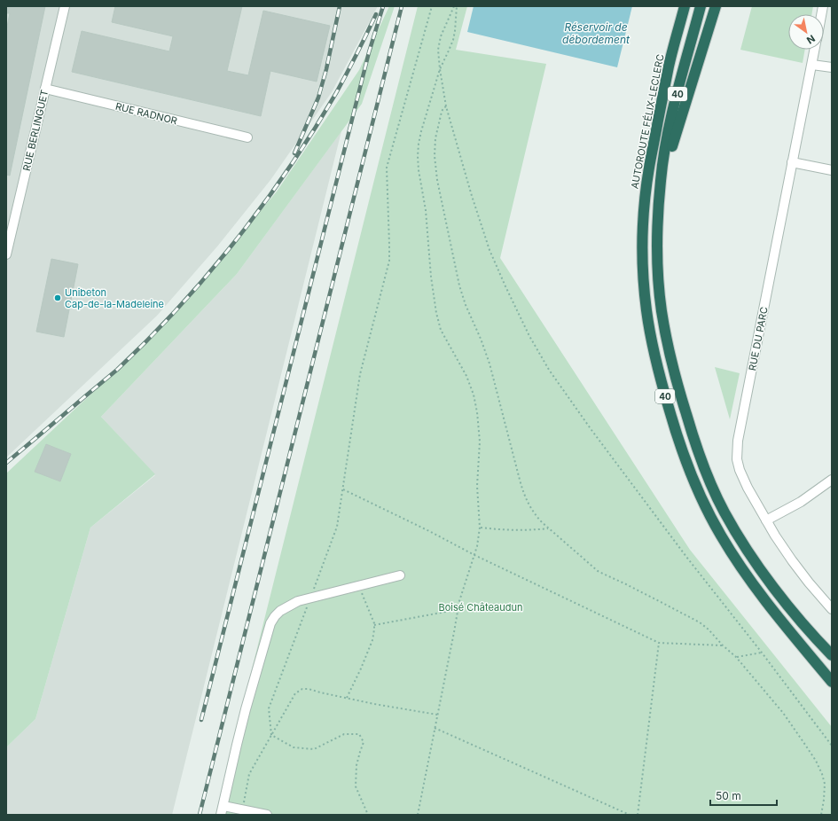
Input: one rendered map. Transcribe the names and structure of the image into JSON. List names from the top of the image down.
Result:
{
  "streets": {
    "highway": ["40", "AUTOROUTE FÉLIX-LECLERC"],
    "street": ["RUE RADNOR", "RUE BERLINGUET", "RUE DU PARC"]
  },
  "crossings": [
    ["RUE RADNOR", "RUE BERLINGUET"]
  ],
  "water": ["Réservoir de débordement"],
  "parks": ["Boisé Châteaudun"],
  "places": ["Unibeton Cap-de-la-Madeleine"],
  "scale_bar": "50 m",
  "north": "bottom right"
}
